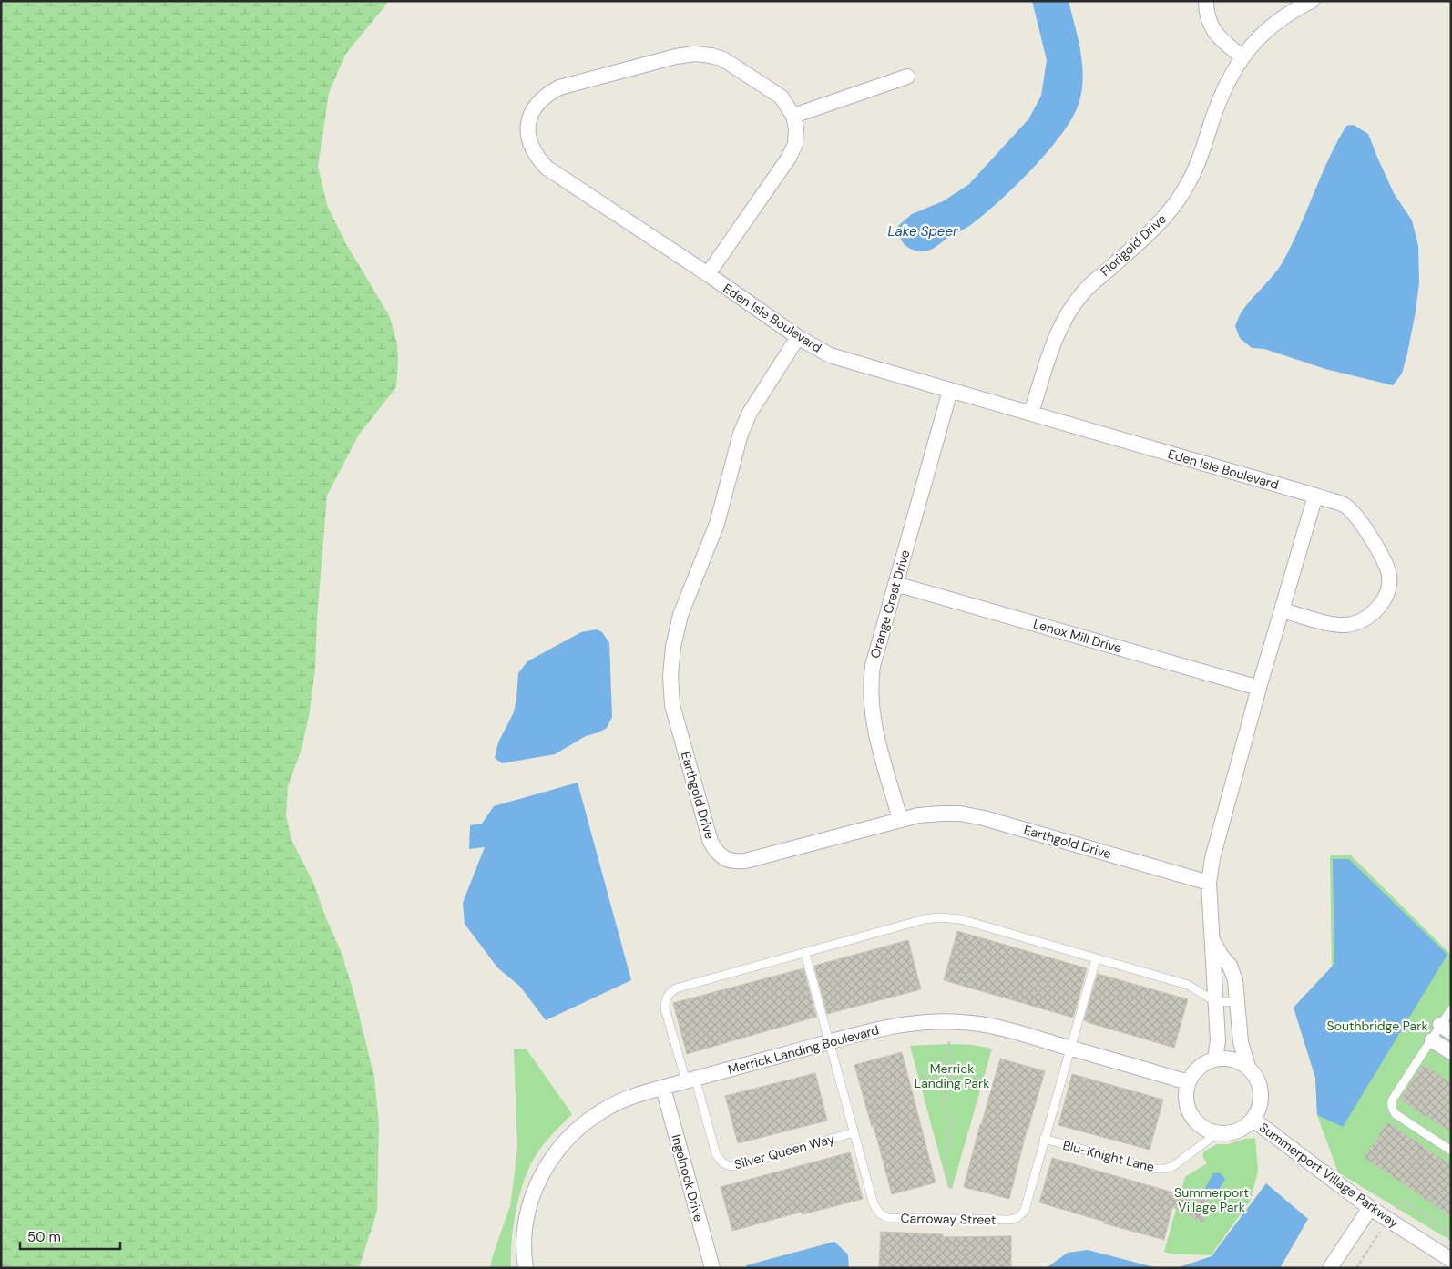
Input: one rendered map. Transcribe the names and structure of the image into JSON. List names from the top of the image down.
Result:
{
  "streets": {
    "street": [
      "Florigold Drive",
      "Eden Isle Boulevard",
      "Orange Crest Drive",
      "Lenox Mill Drive",
      "Earthgold Drive",
      "Merrick Landing Boulevard",
      "Summerport Village Parkway",
      "Ingelnook Drive"
    ],
    "lane": ["Silver Queen Way", "Blu-Knight Lane", "Carroway Street"]
  },
  "crossings": [
    ["Florigold Drive", "Eden Isle Boulevard"],
    ["Eden Isle Boulevard", "Orange Crest Drive"],
    ["Eden Isle Boulevard", "Earthgold Drive"],
    ["Orange Crest Drive", "Lenox Mill Drive"],
    ["Orange Crest Drive", "Earthgold Drive"],
    ["Merrick Landing Boulevard", "Silver Queen Way"],
    ["Merrick Landing Boulevard", "Blu-Knight Lane"],
    ["Merrick Landing Boulevard", "Summerport Village Parkway"],
    ["Merrick Landing Boulevard", "Ingelnook Drive"],
    ["Merrick Landing Boulevard", "Carroway Street"],
    ["Silver Queen Way", "Carroway Street"],
    ["Blu-Knight Lane", "Summerport Village Parkway"],
    ["Blu-Knight Lane", "Carroway Street"]
  ],
  "water": ["Lake Speer"],
  "parks": ["Southbridge Park", "Merrick Landing Park", "Summerport Village Park"],
  "scale_bar": "50 m"
}
